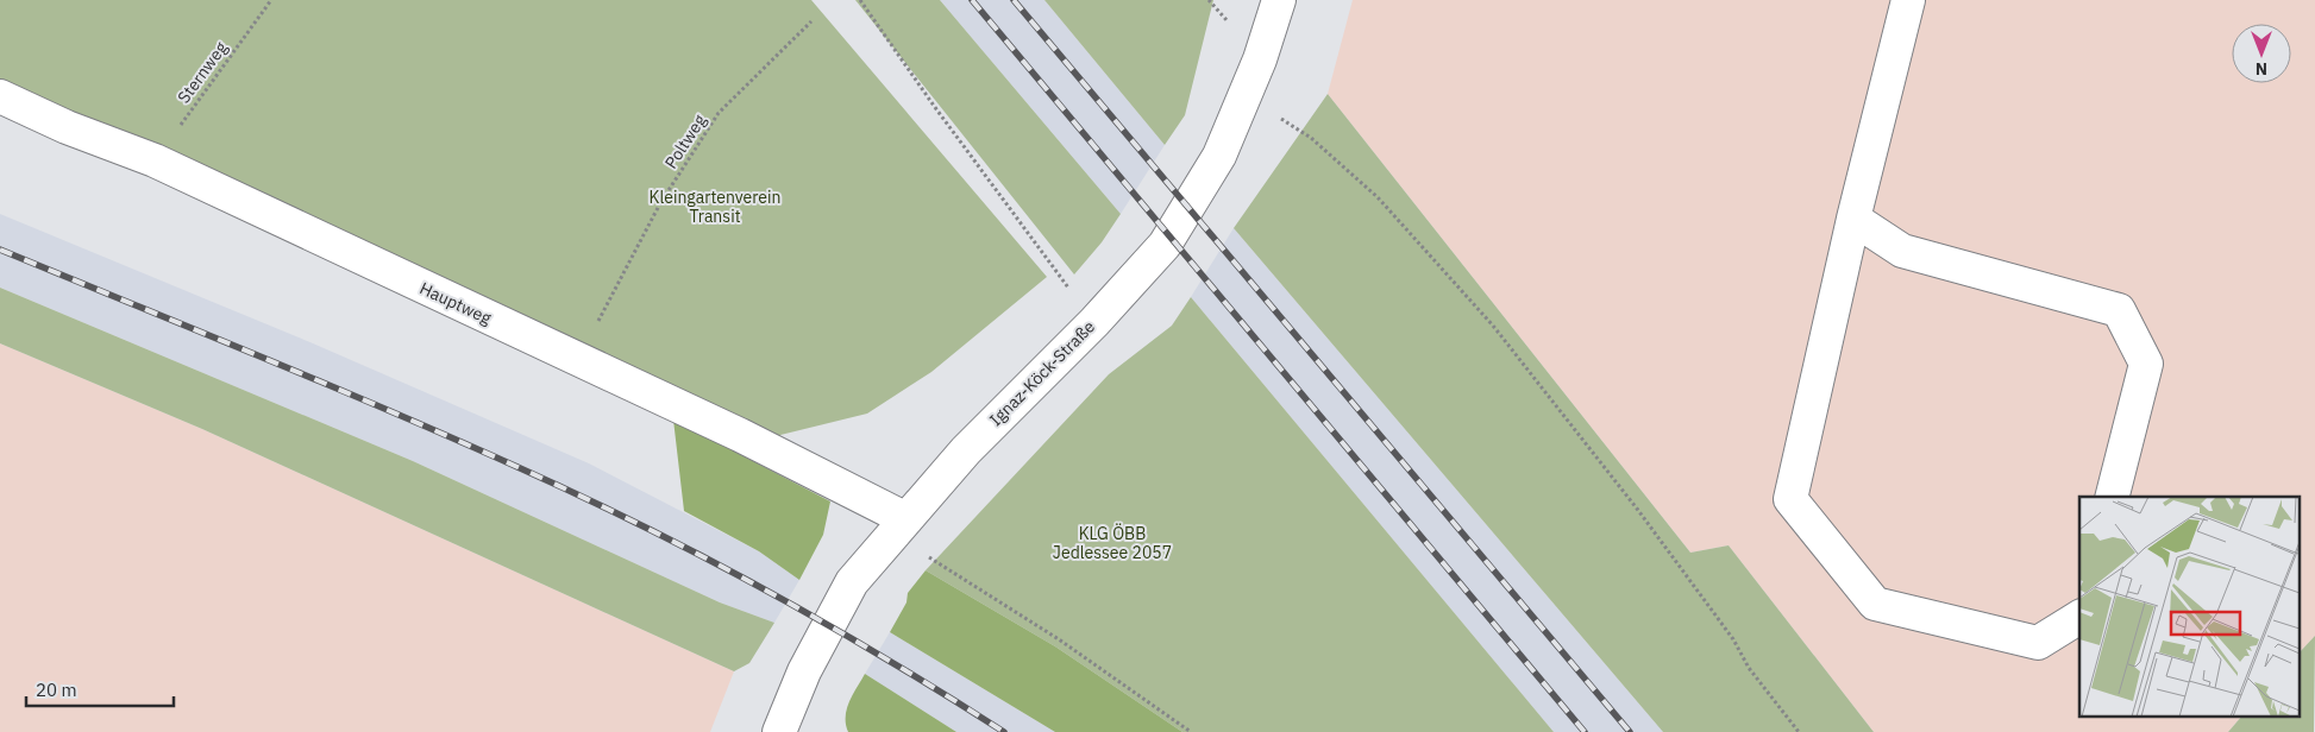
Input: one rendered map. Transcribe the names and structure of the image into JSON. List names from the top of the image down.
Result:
{
  "streets": {
    "street": ["Hauptweg", "Ignaz-Köck-Straße"],
    "path": ["Sternweg", "Poltweg"]
  },
  "crossings": [
    ["Sternweg", "Hauptweg"],
    ["Poltweg", "Hauptweg"],
    ["Hauptweg", "Ignaz-Köck-Straße"]
  ],
  "parks": ["Kleingartenverein Transit", "KLG ÖBB Jedlessee 2057"],
  "scale_bar": "20 m",
  "north": "bottom"
}
